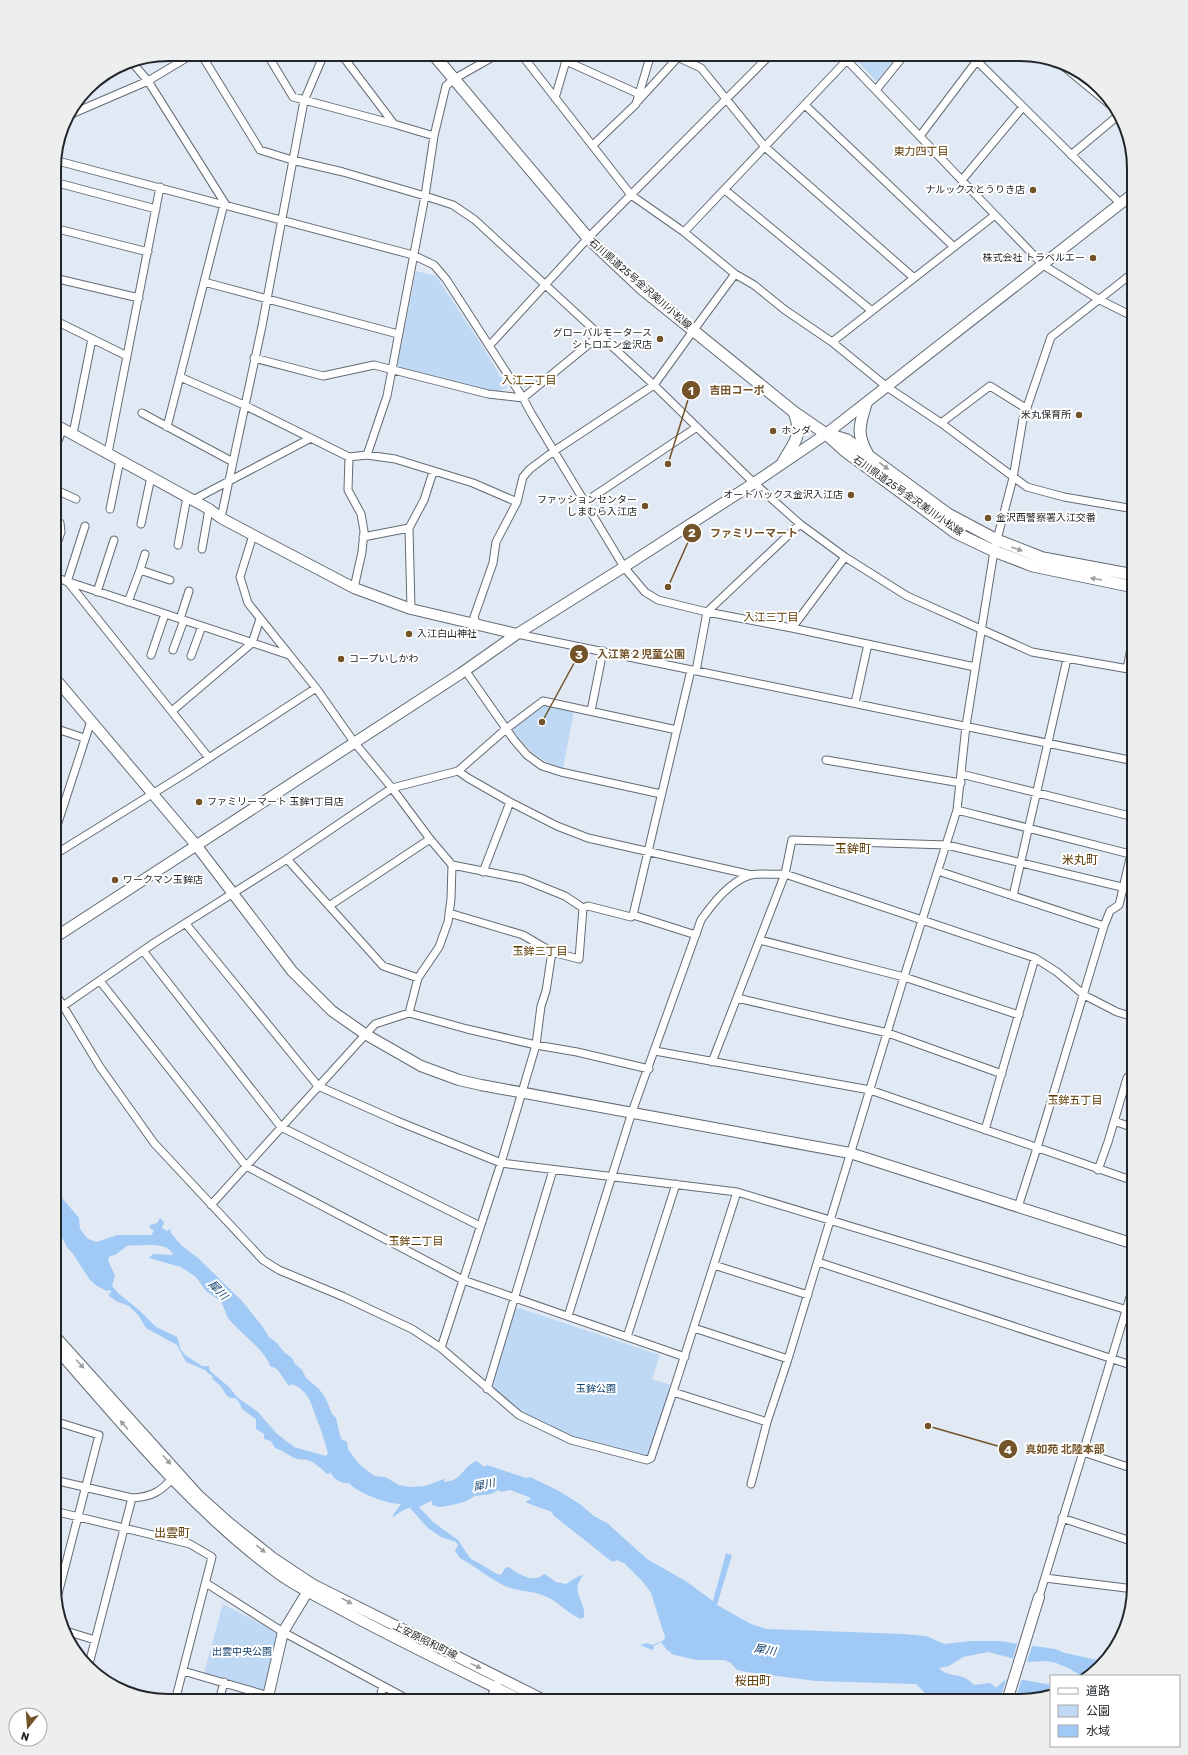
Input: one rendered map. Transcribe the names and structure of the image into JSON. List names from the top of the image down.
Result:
{
  "streets": {
    "main road": ["石川県道25号金沢美川小松線"],
    "street": ["上安原昭和町線"]
  },
  "districts": [
    "東力四丁目",
    "入江二丁目",
    "入江三丁目",
    "玉鉾町",
    "米丸町",
    "玉鉾三丁目",
    "玉鉾五丁目",
    "玉鉾二丁目",
    "出雲町",
    "桜田町"
  ],
  "water": ["犀川"],
  "parks": ["玉鉾公園", "出雲中央公園"],
  "places": [
    "ナルックスとうりき店",
    "株式会社 トラベルエー",
    "グローバルモータース シトロエン金沢店",
    "米丸保育所",
    "ホンダ",
    "吉田コーポ",
    "オートバックス金沢入江店",
    "ファッションセンター しまむら入江店",
    "金沢西警察署入江交番",
    "ファミリーマート",
    "入江白山神社",
    "コープいしかわ",
    "入江第２児童公園",
    "ファミリーマート 玉鉾1丁目店",
    "ワークマン玉鉾店",
    "真如苑 北陸本部"
  ],
  "legend": ["道路", "公園", "水域"],
  "north": "bottom"
}
